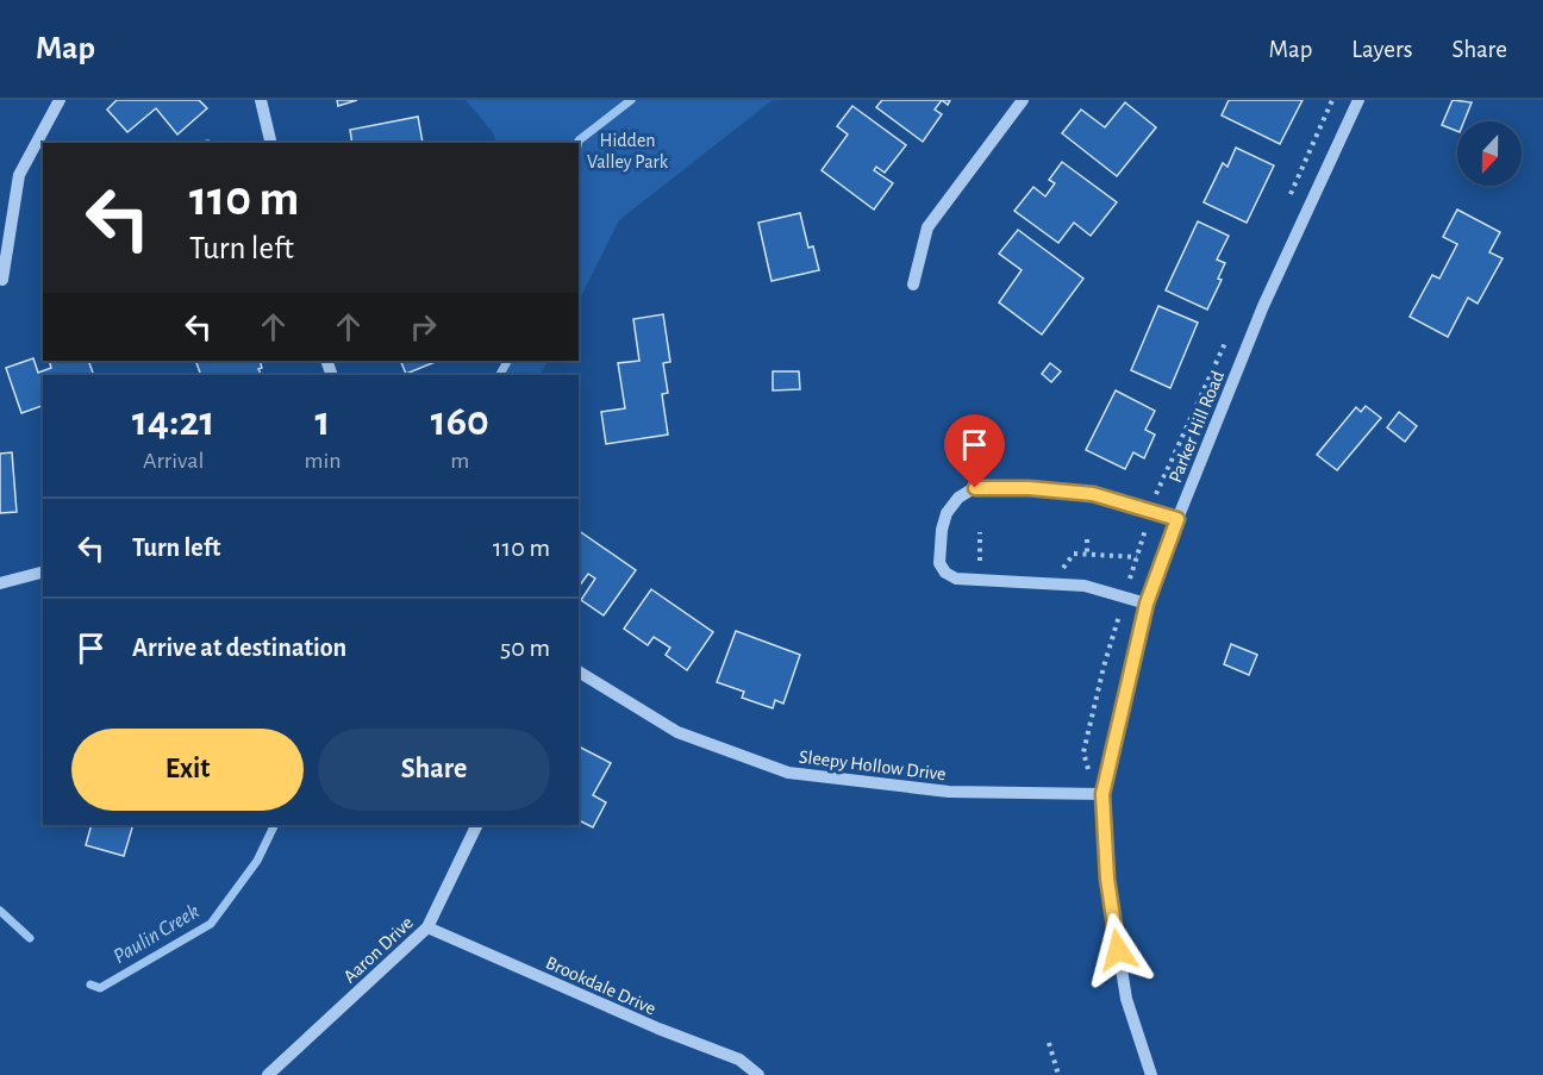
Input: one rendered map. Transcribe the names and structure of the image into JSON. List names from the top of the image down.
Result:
{
  "streets": {
    "street": [
      "Parker Hill Road",
      "Sleepy Hollow Drive",
      "Aaron Drive",
      "Brookdale Drive"
    ]
  },
  "crossings": [
    ["Parker Hill Road", "Sleepy Hollow Drive"],
    ["Aaron Drive", "Brookdale Drive"]
  ],
  "water": ["Paulin Creek"],
  "parks": ["Hidden Valley Park"],
  "north": "bottom",
  "page": {
    "header": "Map",
    "nav": ["Map", "Layers", "Share"],
    "turn": ["110 m", "Turn left"],
    "eta": [
      "14:21",
      "Arrival",
      "1",
      "min",
      "160",
      "m"
    ],
    "list": [
      {
        "name": "Turn left",
        "value": "110 m"
      },
      {
        "name": "Arrive at destination",
        "value": "50 m"
      }
    ],
    "buttons": ["Exit", "Share"]
  }
}
